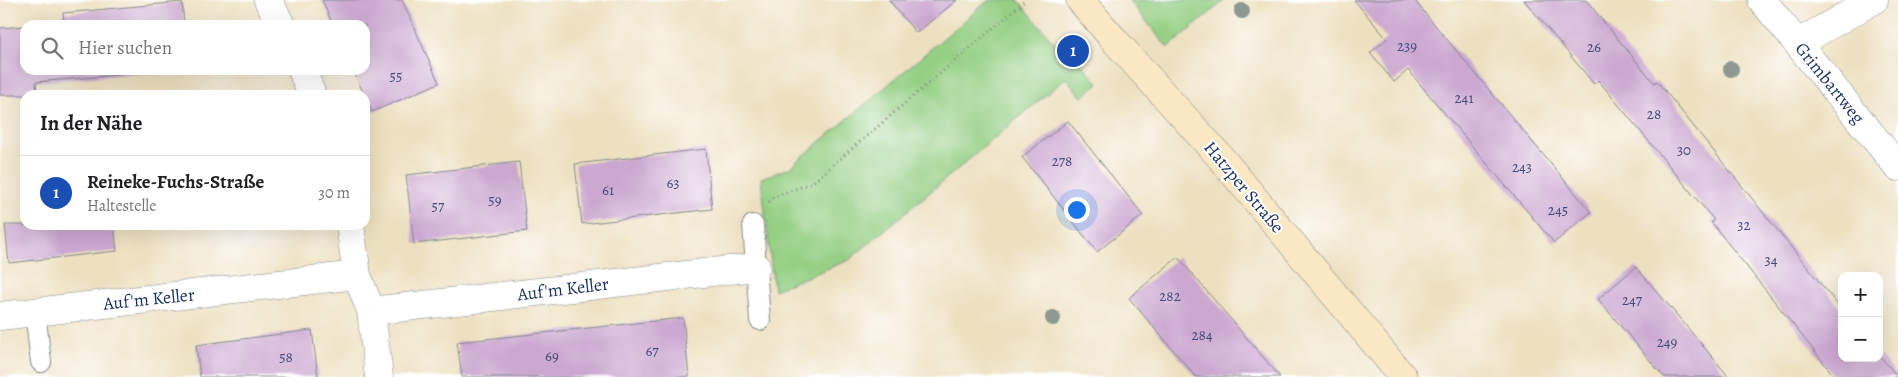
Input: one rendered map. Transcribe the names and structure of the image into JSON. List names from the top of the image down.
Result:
{
  "streets": {
    "main road": ["Hatzper Straße"],
    "street": ["Grimbartweg", "Auf'm Keller"]
  },
  "house_numbers": [
    "239",
    "26",
    "55",
    "241",
    "28",
    "30",
    "278",
    "243",
    "63",
    "61",
    "59",
    "57",
    "245",
    "32",
    "34",
    "282",
    "247",
    "284",
    "249",
    "67",
    "69",
    "58"
  ],
  "page": {
    "search": "Hier suchen",
    "pins": "1",
    "heading": "In der Nähe",
    "list": [
      {
        "mark": "1",
        "name": "Reineke-Fuchs-Straße",
        "note": "Haltestelle",
        "value": "30 m"
      }
    ],
    "map_buttons": ["+", "−"]
  }
}
